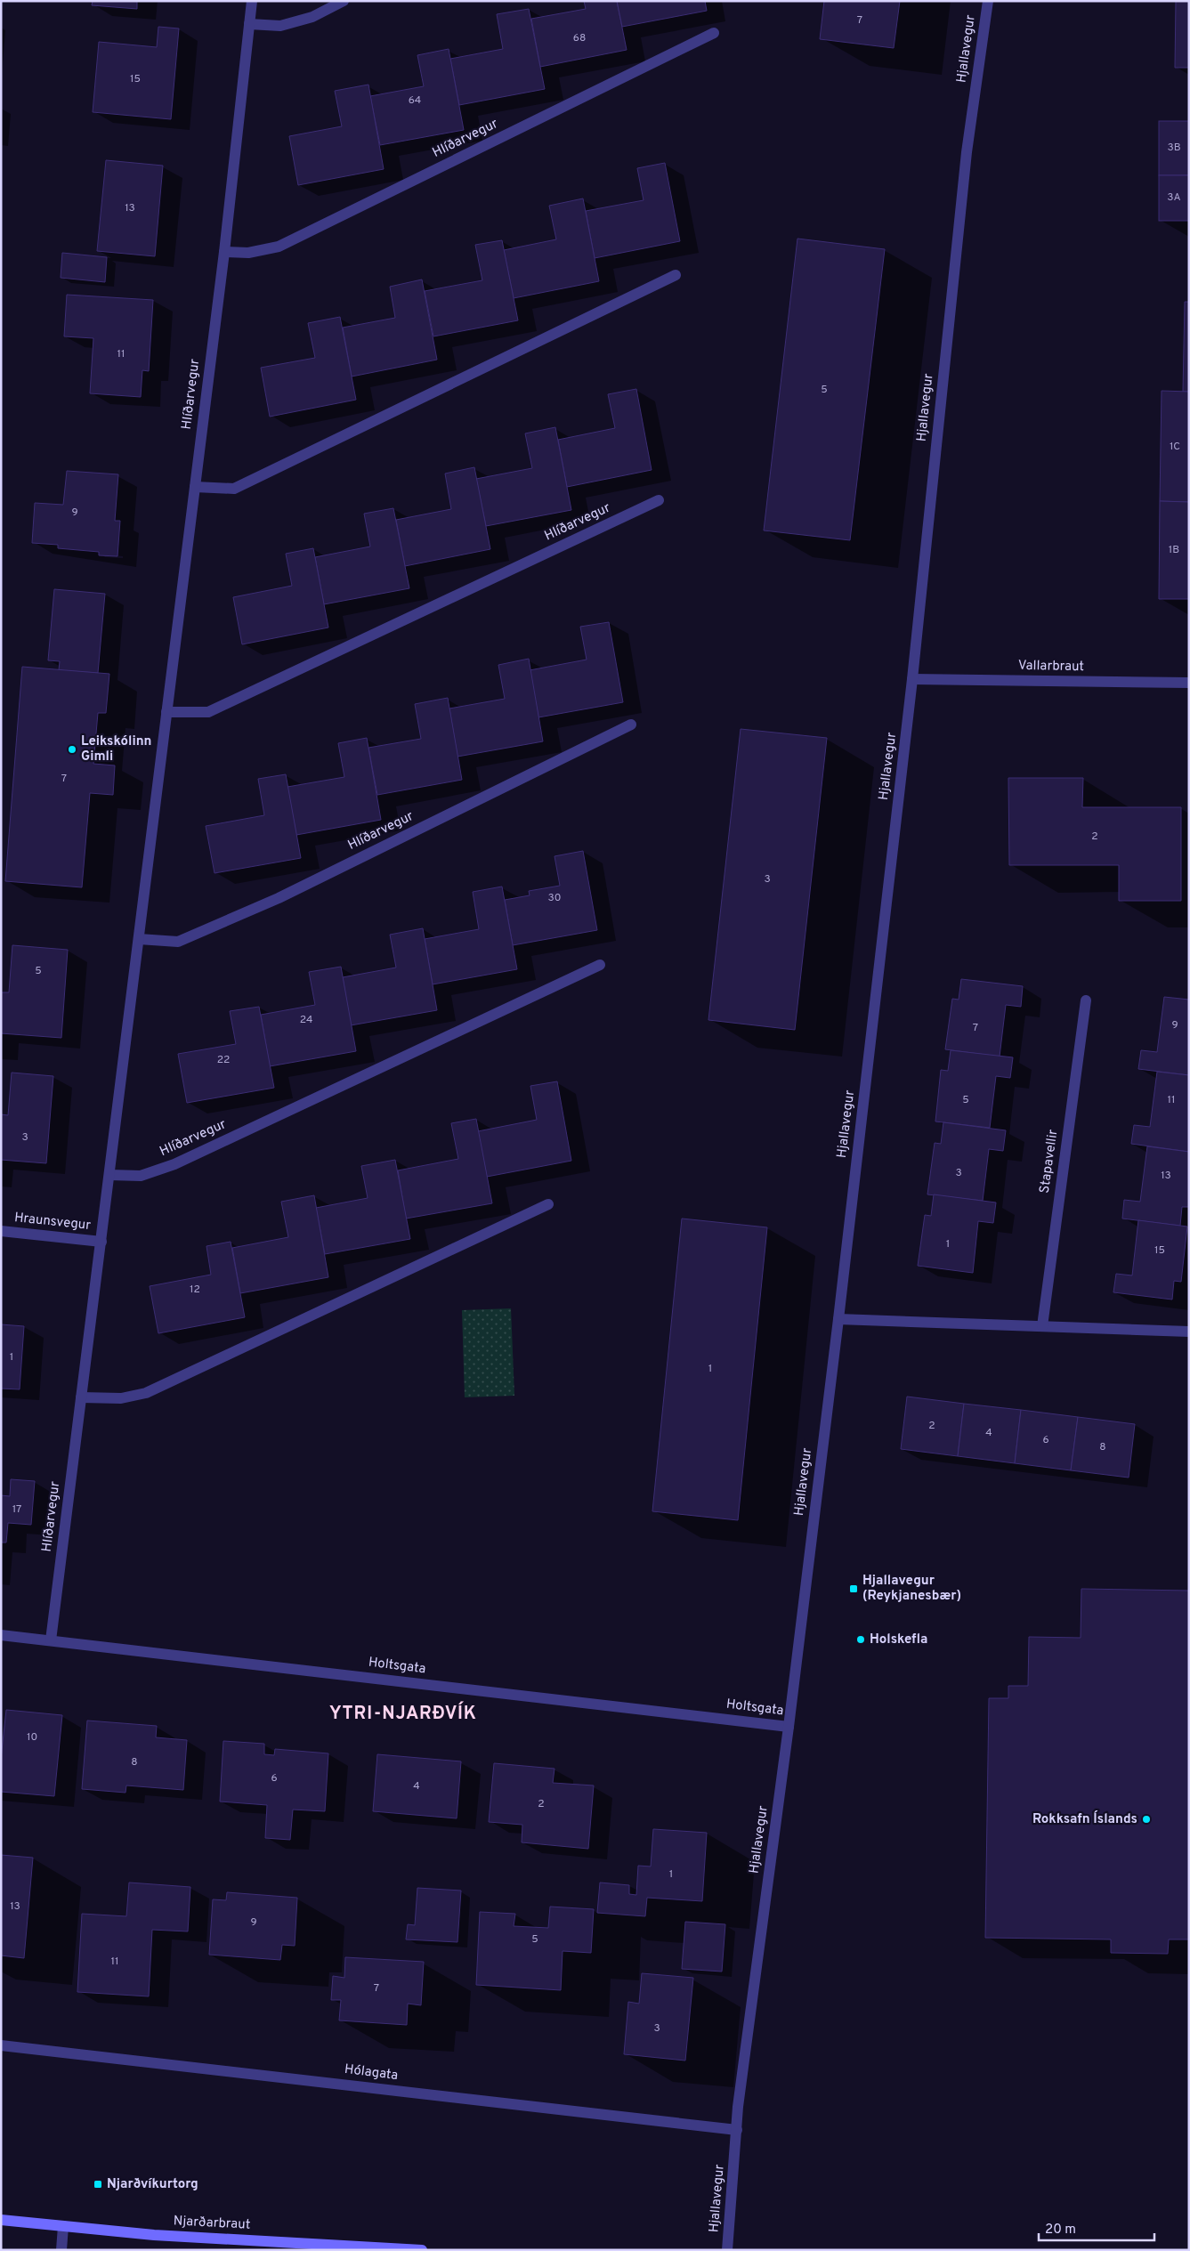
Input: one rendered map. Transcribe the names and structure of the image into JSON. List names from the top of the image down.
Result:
{
  "streets": {
    "main road": ["Njarðarbraut"],
    "street": [
      "Hjallavegur",
      "Hlíðarvegur",
      "Vallarbraut",
      "Stapavellir",
      "Hraunsvegur",
      "Holtsgata",
      "Hólagata"
    ]
  },
  "crossings": [
    ["Hjallavegur", "Vallarbraut"],
    ["Hjallavegur", "Holtsgata"],
    ["Hjallavegur", "Hólagata"],
    ["Hlíðarvegur", "Hraunsvegur"],
    ["Hlíðarvegur", "Holtsgata"]
  ],
  "districts": ["YTRI-NJARÐVÍK"],
  "places": {
    "other": ["Leikskólinn Gimli", "Holskefla", "Rokksafn Íslands"],
    "transit": ["Hjallavegur (Reykjanesbær)", "Njarðvíkurtorg"]
  },
  "house_numbers": [
    "7",
    "68",
    "15",
    "64",
    "3B",
    "3A",
    "13",
    "11",
    "5",
    "1C",
    "9",
    "1B",
    "7",
    "2",
    "3",
    "30",
    "5",
    "24",
    "9",
    "7",
    "22",
    "5",
    "11",
    "3",
    "3",
    "13",
    "1",
    "15",
    "12",
    "1",
    "1",
    "2",
    "4",
    "6",
    "8",
    "17",
    "10",
    "8",
    "6",
    "4",
    "2",
    "1",
    "13",
    "9",
    "5",
    "11",
    "7",
    "3"
  ],
  "scale_bar": "20 m"
}
